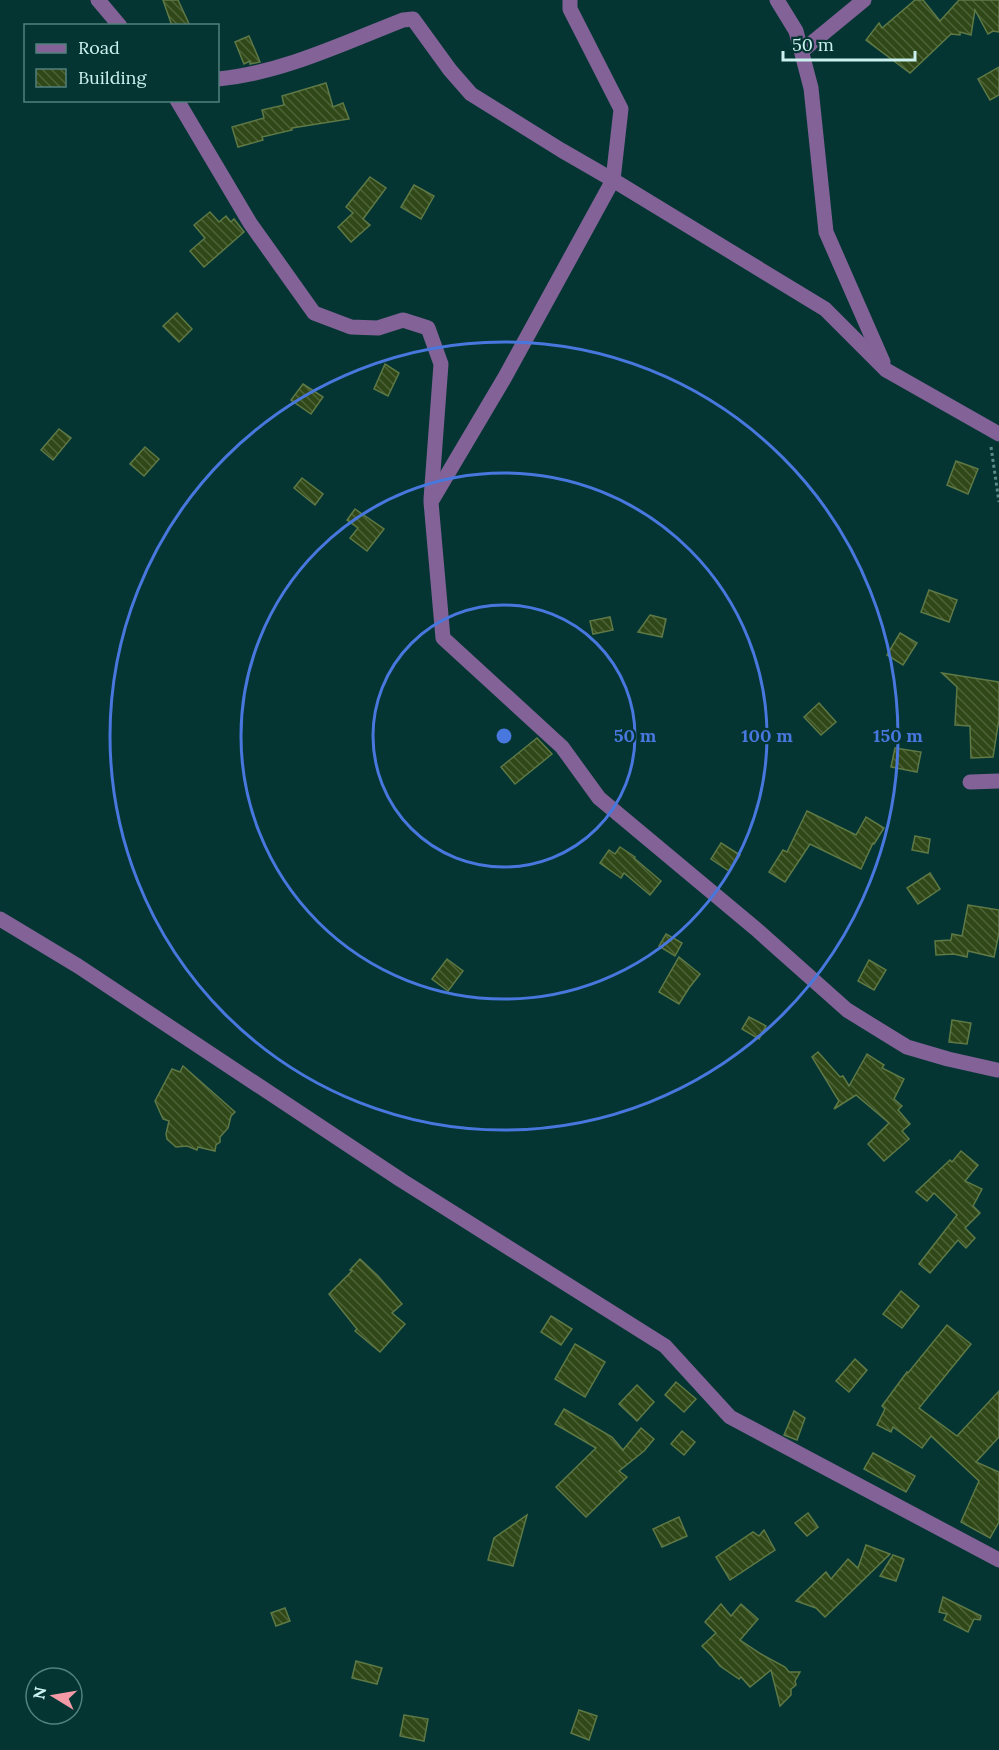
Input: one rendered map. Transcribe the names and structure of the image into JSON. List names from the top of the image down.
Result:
{
  "legend": ["Road", "Building"],
  "scale_bar": "50 m",
  "north": "left",
  "rings": ["50 m", "100 m", "150 m"]
}
